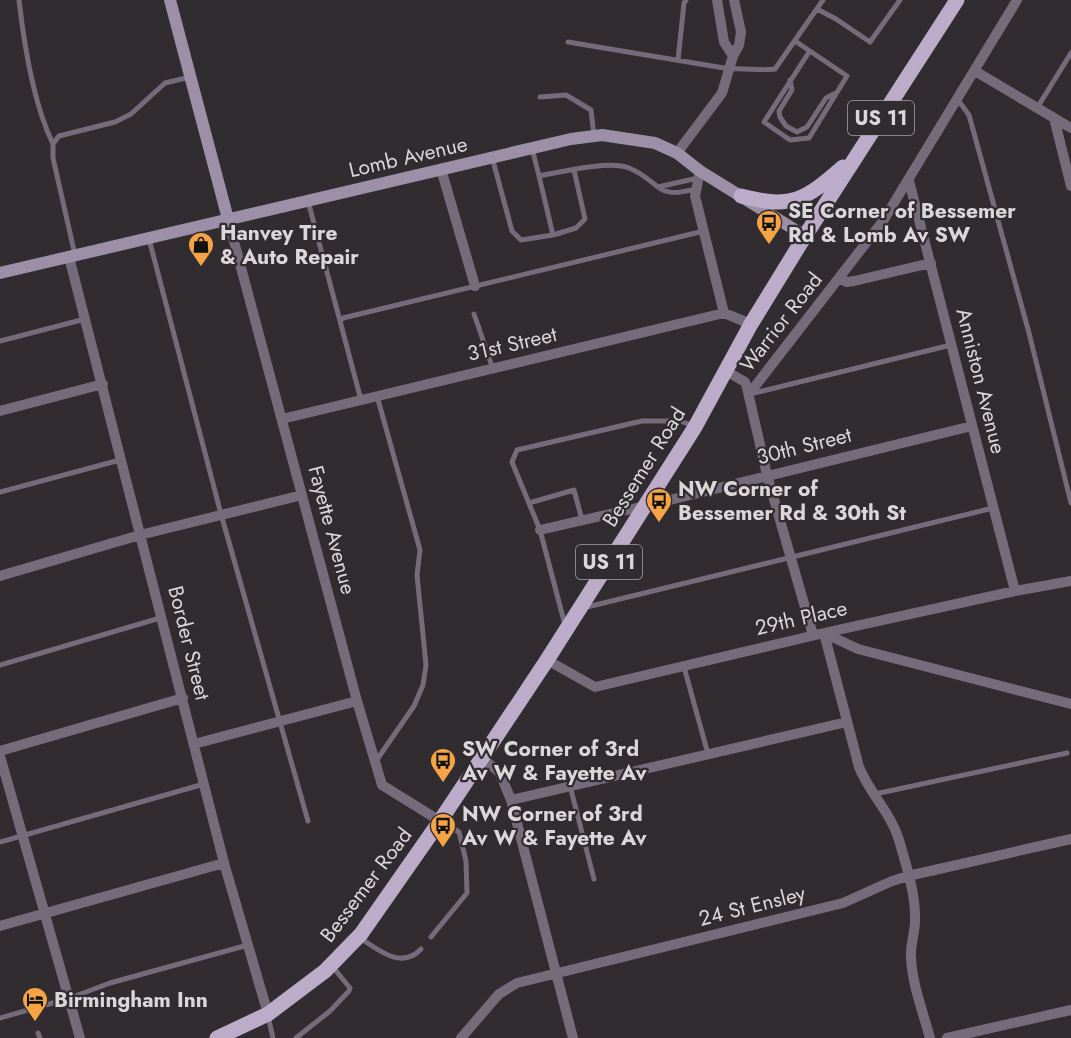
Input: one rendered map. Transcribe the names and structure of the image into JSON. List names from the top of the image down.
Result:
{
  "streets": {
    "main road": ["US 11", "Lomb Avenue", "Bessemer Road"],
    "street": [
      "Warrior Road",
      "31st Street",
      "Anniston Avenue",
      "30th Street",
      "Fayette Avenue",
      "29th Place",
      "Border Street",
      "24 St Ensley"
    ]
  },
  "crossings": [
    ["US 11", "Bessemer Road"],
    ["US 11", "Border Street"],
    ["Lomb Avenue", "Bessemer Road"],
    ["Lomb Avenue", "Fayette Avenue"],
    ["Lomb Avenue", "Border Street"],
    ["Warrior Road", "Anniston Avenue"],
    ["31st Street", "Fayette Avenue"],
    ["Anniston Avenue", "30th Street"],
    ["Anniston Avenue", "29th Place"],
    ["30th Street", "Bessemer Road"],
    ["Bessemer Road", "Fayette Avenue"],
    ["Bessemer Road", "29th Place"],
    ["Bessemer Road", "Border Street"]
  ],
  "places": {
    "bus stop": [
      "SE Corner of Bessemer Rd & Lomb Av SW",
      "NW Corner of Bessemer Rd & 30th St",
      "SW Corner of 3rd Av W & Fayette Av",
      "NW Corner of 3rd Av W & Fayette Av"
    ],
    "shop": ["Hanvey Tire & Auto Repair"],
    "hotel": ["Birmingham Inn"]
  }
}
